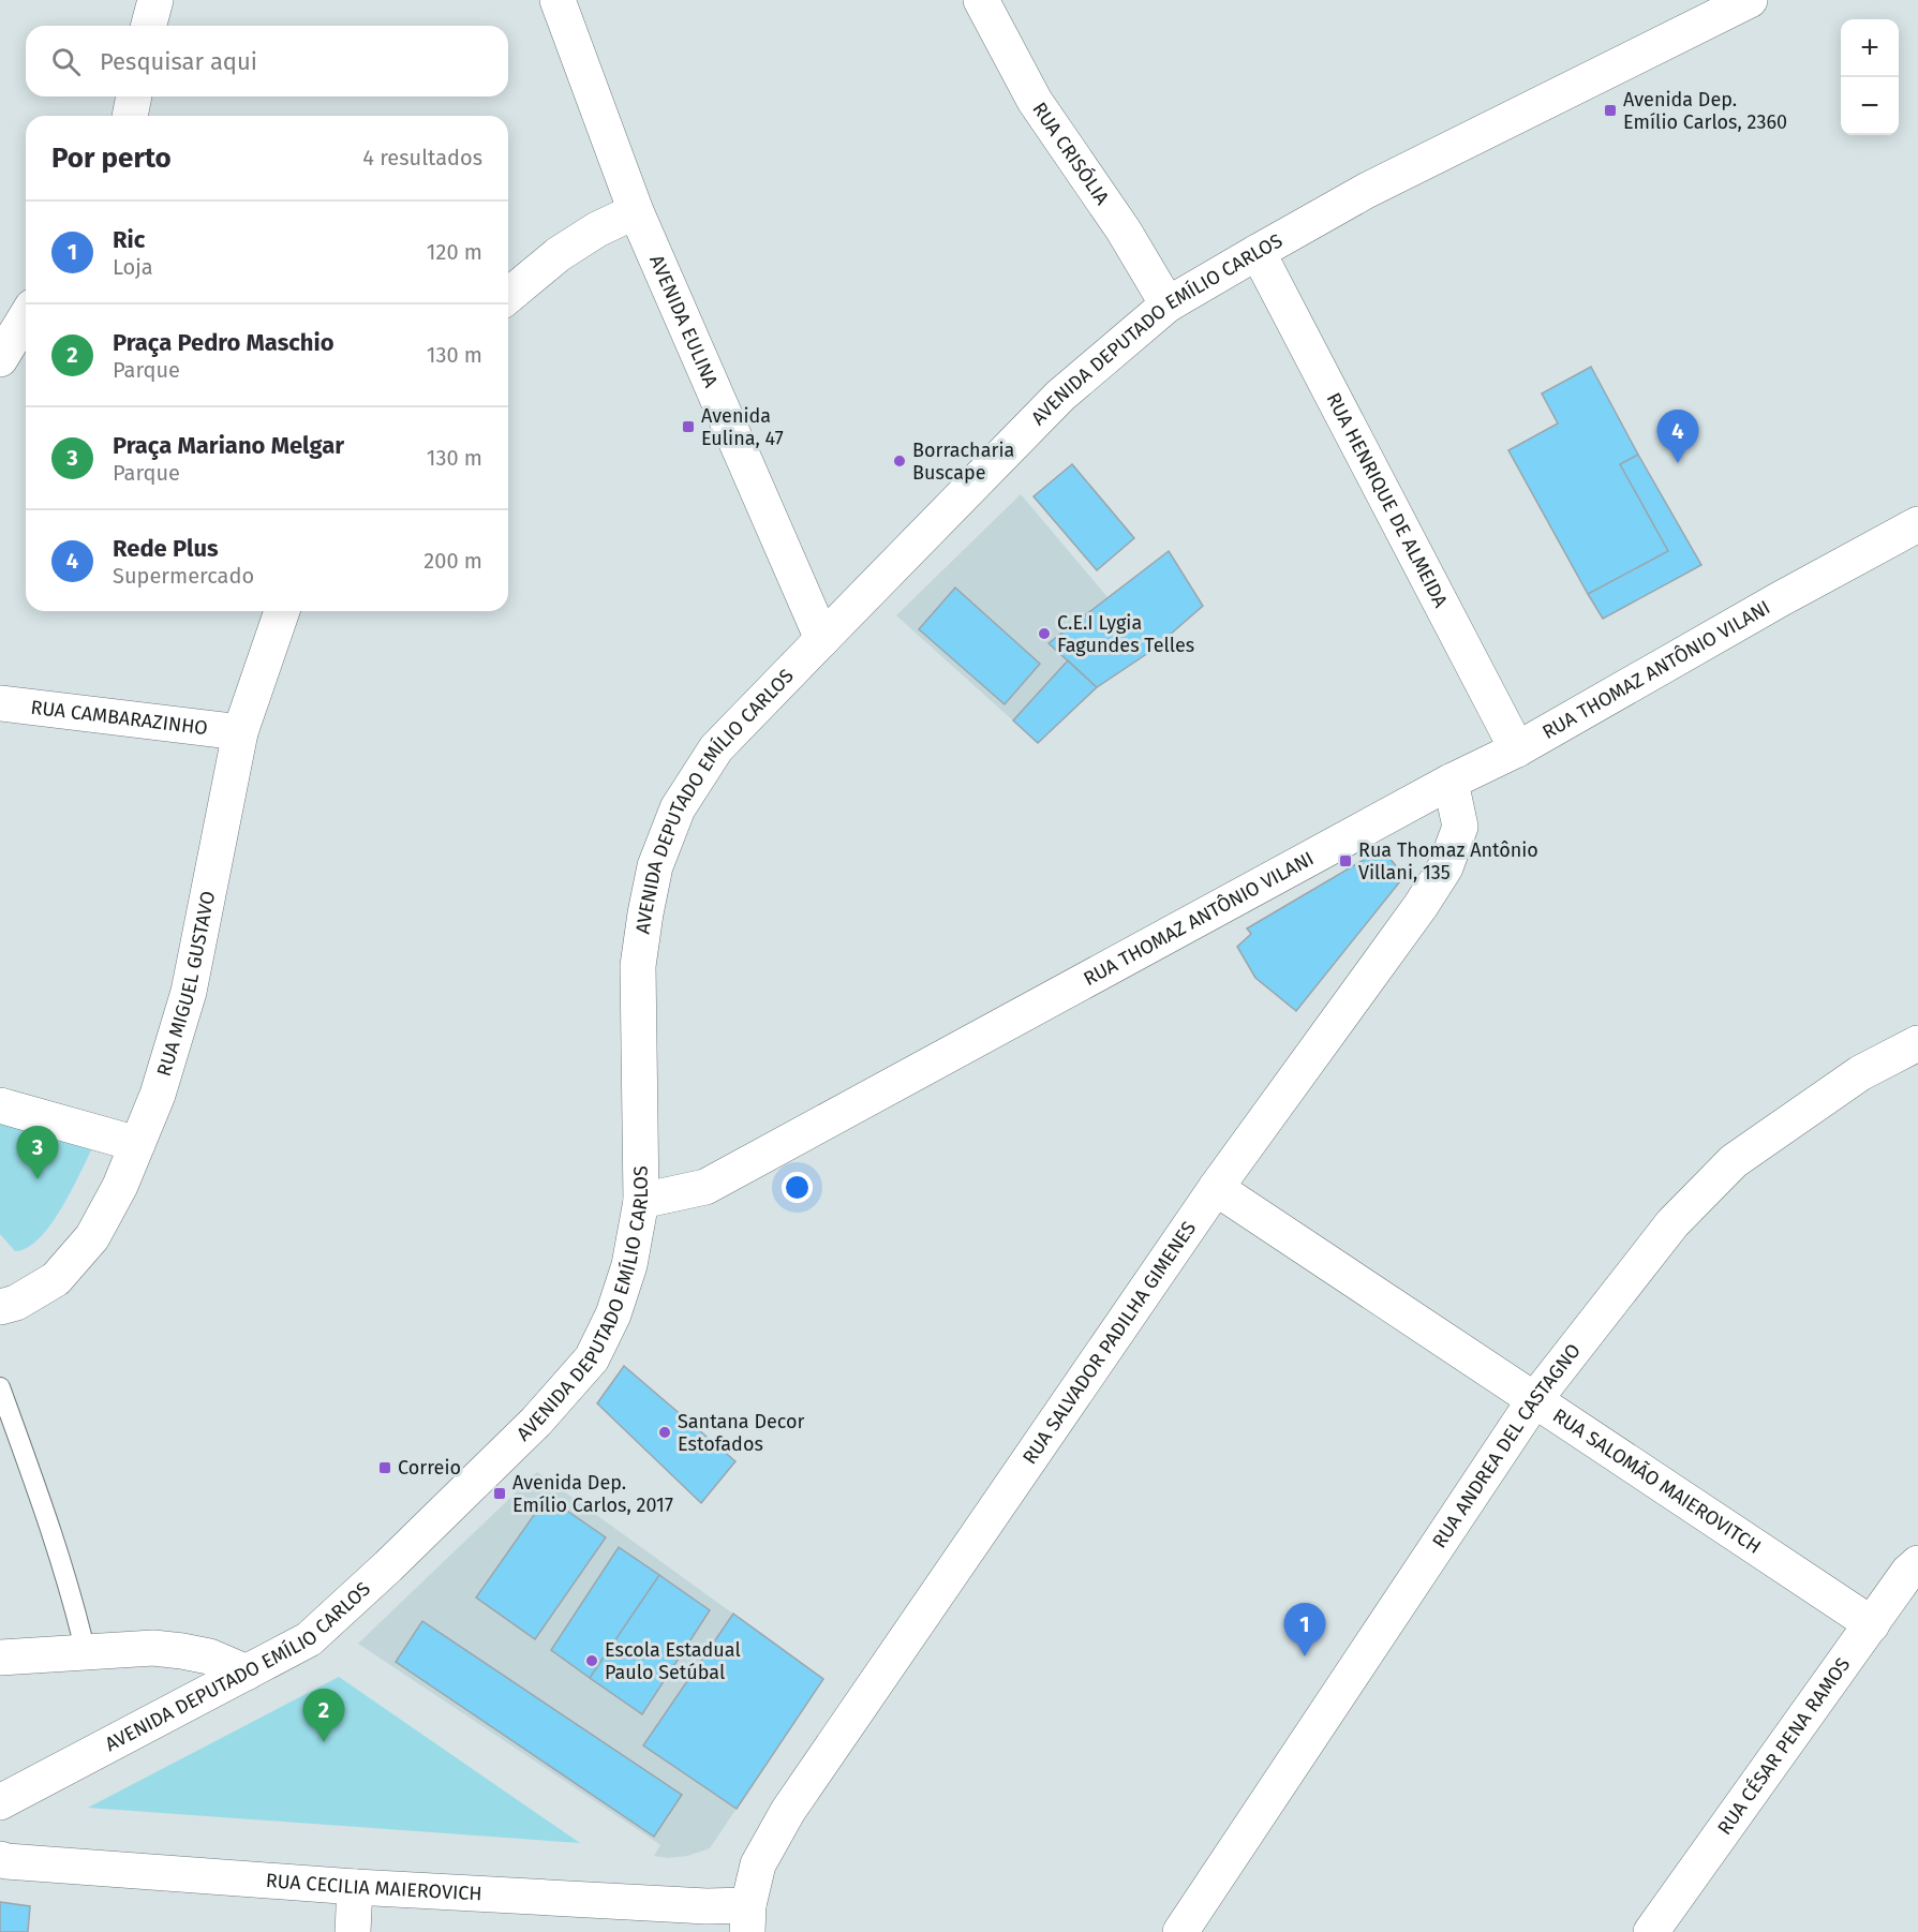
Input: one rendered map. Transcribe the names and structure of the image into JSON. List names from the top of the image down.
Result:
{
  "streets": {
    "street": [
      "RUA CRISÓLIA",
      "AVENIDA EULINA",
      "AVENIDA DEPUTADO EMÍLIO CARLOS",
      "RUA HENRIQUE DE ALMEIDA",
      "RUA THOMAZ ANTÔNIO VILANI",
      "RUA CAMBARAZINHO",
      "RUA MIGUEL GUSTAVO",
      "RUA SALVADOR PADILHA GIMENES",
      "RUA ANDREA DEL CASTAGNO",
      "RUA SALOMÃO MAIEROVITCH",
      "RUA CÉSAR PENA RAMOS",
      "RUA CECILIA MAIEROVICH"
    ]
  },
  "crossings": [
    ["RUA CRISÓLIA", "AVENIDA DEPUTADO EMÍLIO CARLOS"],
    ["AVENIDA EULINA", "AVENIDA DEPUTADO EMÍLIO CARLOS"],
    ["AVENIDA DEPUTADO EMÍLIO CARLOS", "RUA HENRIQUE DE ALMEIDA"],
    ["AVENIDA DEPUTADO EMÍLIO CARLOS", "RUA THOMAZ ANTÔNIO VILANI"],
    ["RUA HENRIQUE DE ALMEIDA", "RUA THOMAZ ANTÔNIO VILANI"],
    ["RUA THOMAZ ANTÔNIO VILANI", "RUA SALVADOR PADILHA GIMENES"],
    ["RUA CAMBARAZINHO", "RUA MIGUEL GUSTAVO"],
    ["RUA SALVADOR PADILHA GIMENES", "RUA SALOMÃO MAIEROVITCH"],
    ["RUA SALVADOR PADILHA GIMENES", "RUA CECILIA MAIEROVICH"],
    ["RUA ANDREA DEL CASTAGNO", "RUA SALOMÃO MAIEROVITCH"],
    ["RUA SALOMÃO MAIEROVITCH", "RUA CÉSAR PENA RAMOS"]
  ],
  "places": {
    "transit": [
      "Avenida Dep. Emílio Carlos, 2360",
      "Avenida Eulina, 47",
      "Rua Thomaz Antônio Villani, 135",
      "Correio",
      "Avenida Dep. Emílio Carlos, 2017"
    ],
    "other": [
      "Borracharia Buscape",
      "C.E.I Lygia Fagundes Telles",
      "Santana Decor Estofados",
      "Escola Estadual Paulo Setúbal"
    ]
  },
  "page": {
    "map_buttons": ["+", "−"],
    "search": "Pesquisar aqui",
    "heading": ["Por perto", "4 resultados"],
    "list": [
      {
        "mark": "1",
        "name": "Ric",
        "note": "Loja",
        "value": "120 m"
      },
      {
        "mark": "2",
        "name": "Praça Pedro Maschio",
        "note": "Parque",
        "value": "130 m"
      },
      {
        "mark": "3",
        "name": "Praça Mariano Melgar",
        "note": "Parque",
        "value": "130 m"
      },
      {
        "mark": "4",
        "name": "Rede Plus",
        "note": "Supermercado",
        "value": "200 m"
      }
    ],
    "pins": [
      "4",
      "3",
      "1",
      "2"
    ]
  }
}
